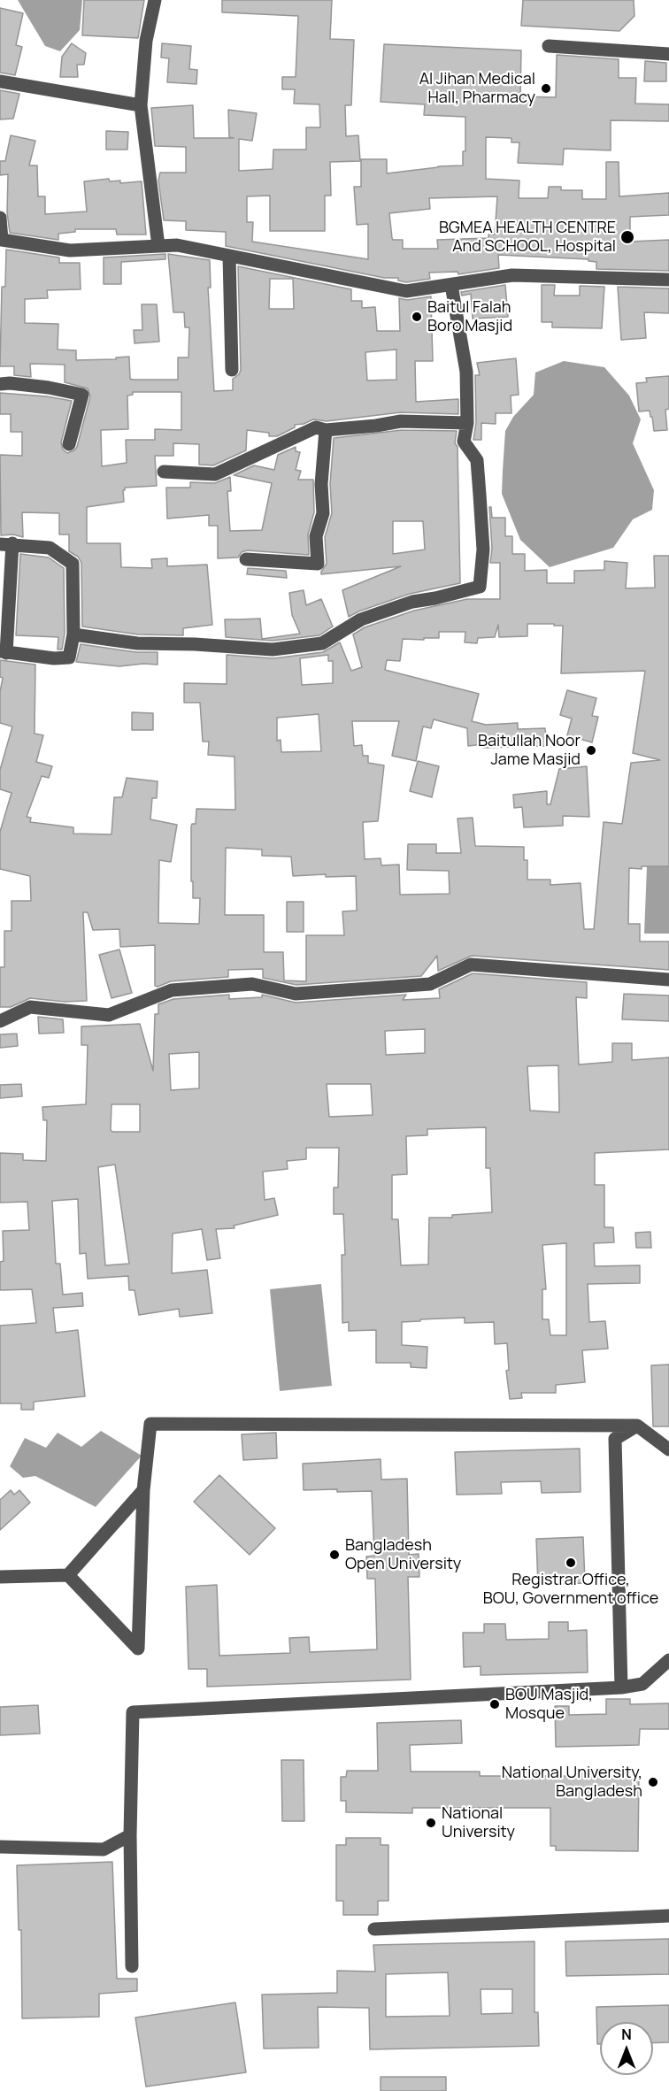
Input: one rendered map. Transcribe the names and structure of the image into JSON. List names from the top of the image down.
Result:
{
  "places": [
    "Al Jihan Medical Hall, Pharmacy",
    "BGMEA HEALTH CENTRE And SCHOOL, Hospital",
    "Baitul Falah Boro Masjid",
    "Baitullah Noor Jame Masjid",
    "Bangladesh Open University",
    "Registrar Office, BOU, Government office",
    "BOU Masjid, Mosque",
    "National University, Bangladesh",
    "National University"
  ],
  "north": "top"
}
